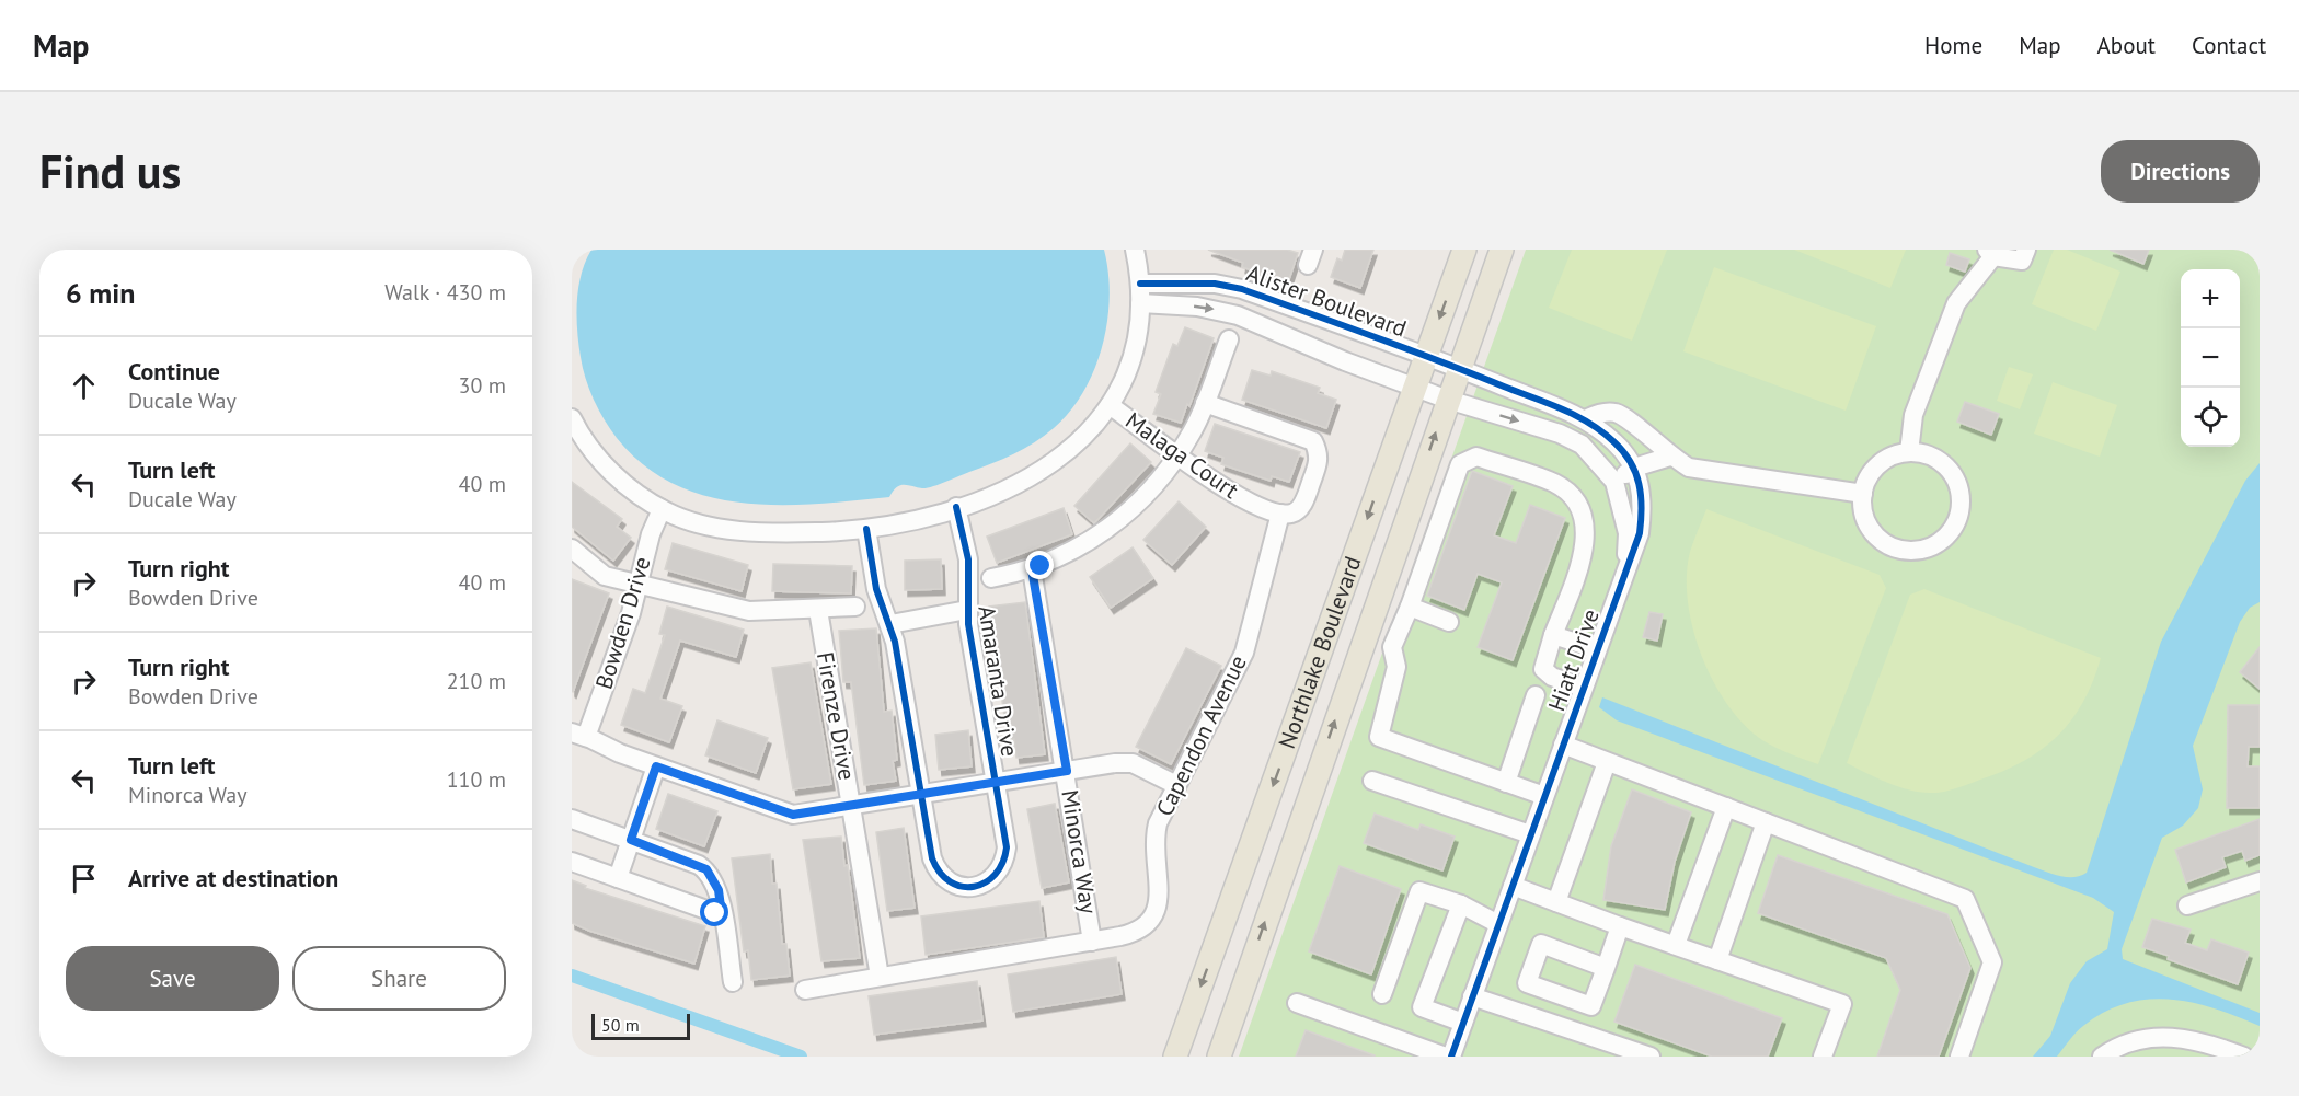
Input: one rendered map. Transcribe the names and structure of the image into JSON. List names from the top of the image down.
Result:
{
  "streets": {
    "main road": ["Northlake Boulevard"],
    "street": [
      "Alister Boulevard",
      "Malaga Court",
      "Bowden Drive",
      "Hiatt Drive",
      "Amaranta Drive",
      "Firenze Drive",
      "Capendon Avenue",
      "Minorca Way"
    ]
  },
  "crossings": [
    ["Alister Boulevard", "Northlake Boulevard"],
    ["Alister Boulevard", "Hiatt Drive"],
    ["Malaga Court", "Capendon Avenue"],
    ["Bowden Drive", "Amaranta Drive"],
    ["Bowden Drive", "Firenze Drive"],
    ["Bowden Drive", "Capendon Avenue"],
    ["Bowden Drive", "Minorca Way"],
    ["Northlake Boulevard", "Hiatt Drive"],
    ["Firenze Drive", "Capendon Avenue"],
    ["Capendon Avenue", "Minorca Way"]
  ],
  "scale_bar": "50 m",
  "page": {
    "header": "Map",
    "nav": [
      "Home",
      "Map",
      "About",
      "Contact"
    ],
    "buttons": [
      "Directions",
      ["Save", "Share"]
    ],
    "title": "Find us",
    "heading": ["6 min", "Walk · 430 m"],
    "map_buttons": ["+", "−"],
    "list": [
      ["Continue", "Ducale Way", "30 m"],
      ["Turn left", "Ducale Way", "40 m"],
      ["Turn right", "Bowden Drive", "40 m"],
      ["Turn right", "Bowden Drive", "210 m"],
      ["Turn left", "Minorca Way", "110 m"],
      "Arrive at destination"
    ],
    "scale": "50 m"
  }
}
